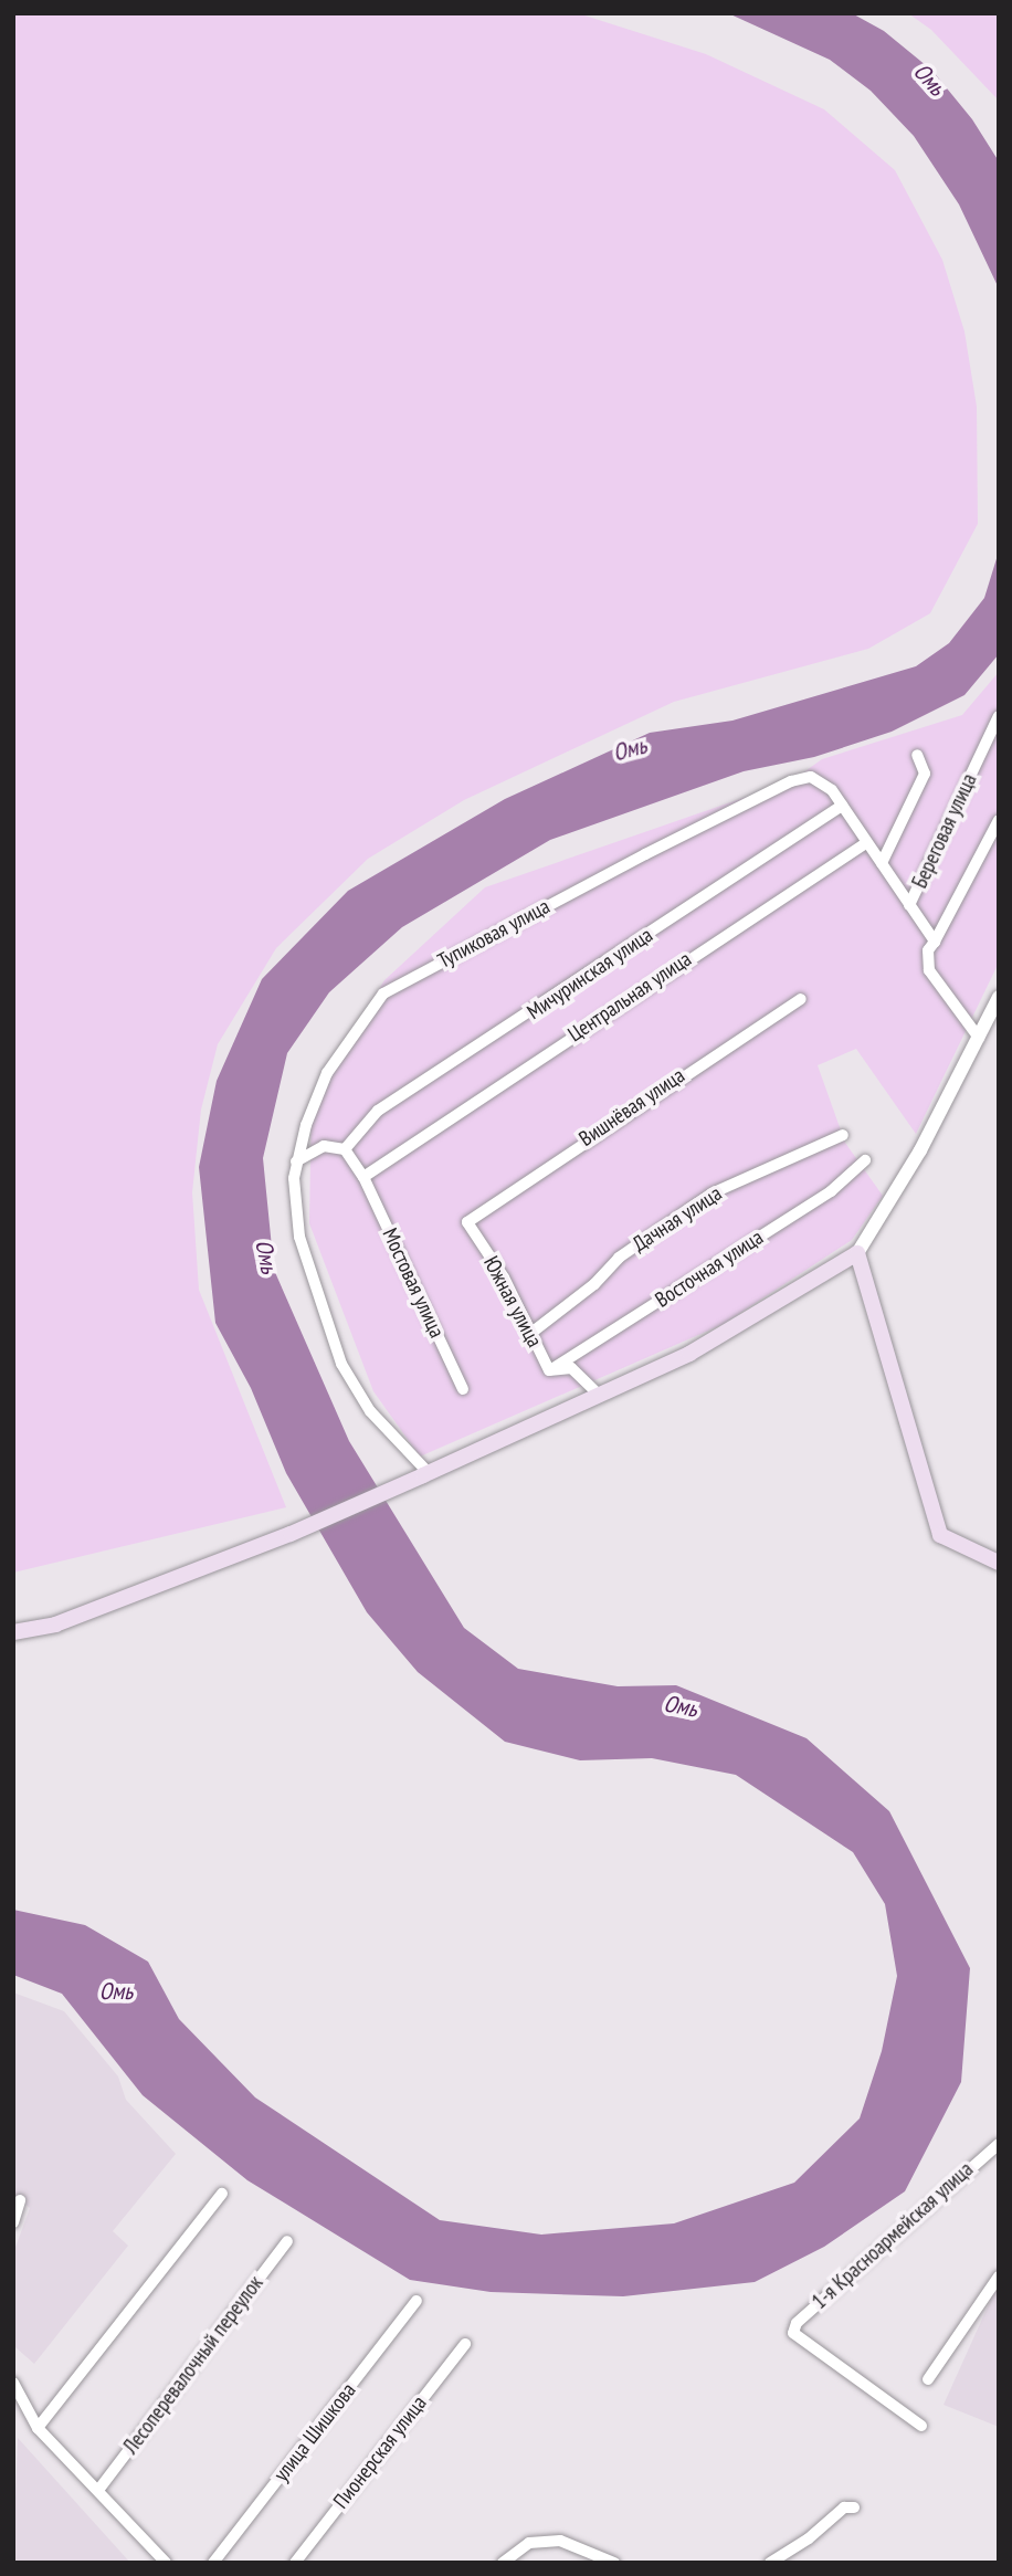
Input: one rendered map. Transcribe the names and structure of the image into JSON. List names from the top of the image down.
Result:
{
  "streets": {
    "street": [
      "Береговая улица",
      "Тупиковая улица",
      "Мичуринская улица",
      "Центральная улица",
      "Вишнёвая улица",
      "Дачная улица",
      "Восточная улица",
      "Мостовая улица",
      "Южная улица",
      "1-я Красноармейская улица",
      "Лесоперевалочный переулок",
      "улица Шишкова",
      "Пионерская улица"
    ]
  },
  "crossings": [
    ["Тупиковая улица", "Мичуринская улица"],
    ["Мичуринская улица", "Мостовая улица"],
    ["Центральная улица", "Мостовая улица"],
    ["Вишнёвая улица", "Южная улица"],
    ["Дачная улица", "Южная улица"],
    ["Восточная улица", "Южная улица"]
  ],
  "water": ["Омь"]
}
